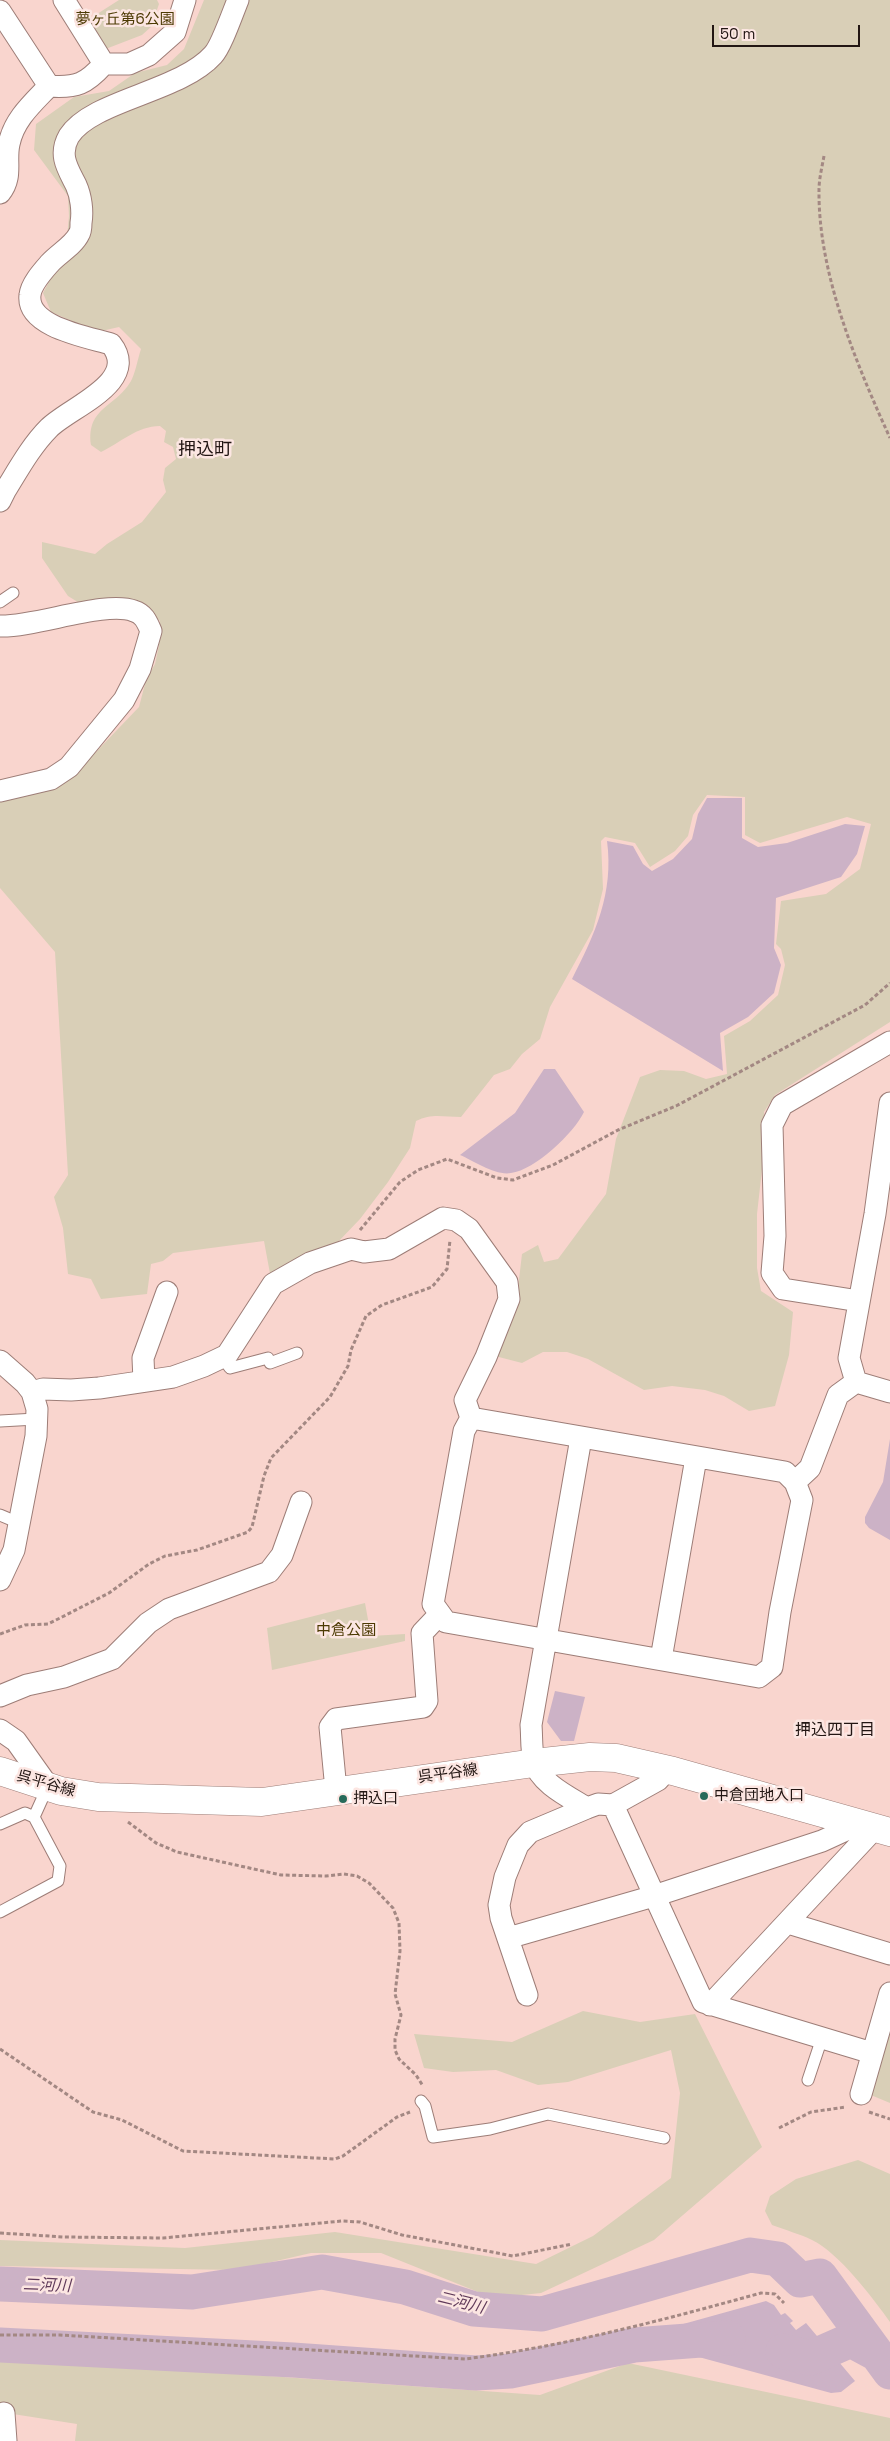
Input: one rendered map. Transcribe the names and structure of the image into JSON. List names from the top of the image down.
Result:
{
  "streets": {
    "main road": ["呉平谷線"]
  },
  "districts": ["押込町", "押込四丁目"],
  "water": ["二河川"],
  "parks": ["夢ヶ丘第6公園", "中倉公園"],
  "places": ["中倉団地入口", "押込口"],
  "scale_bar": "50 m"
}
